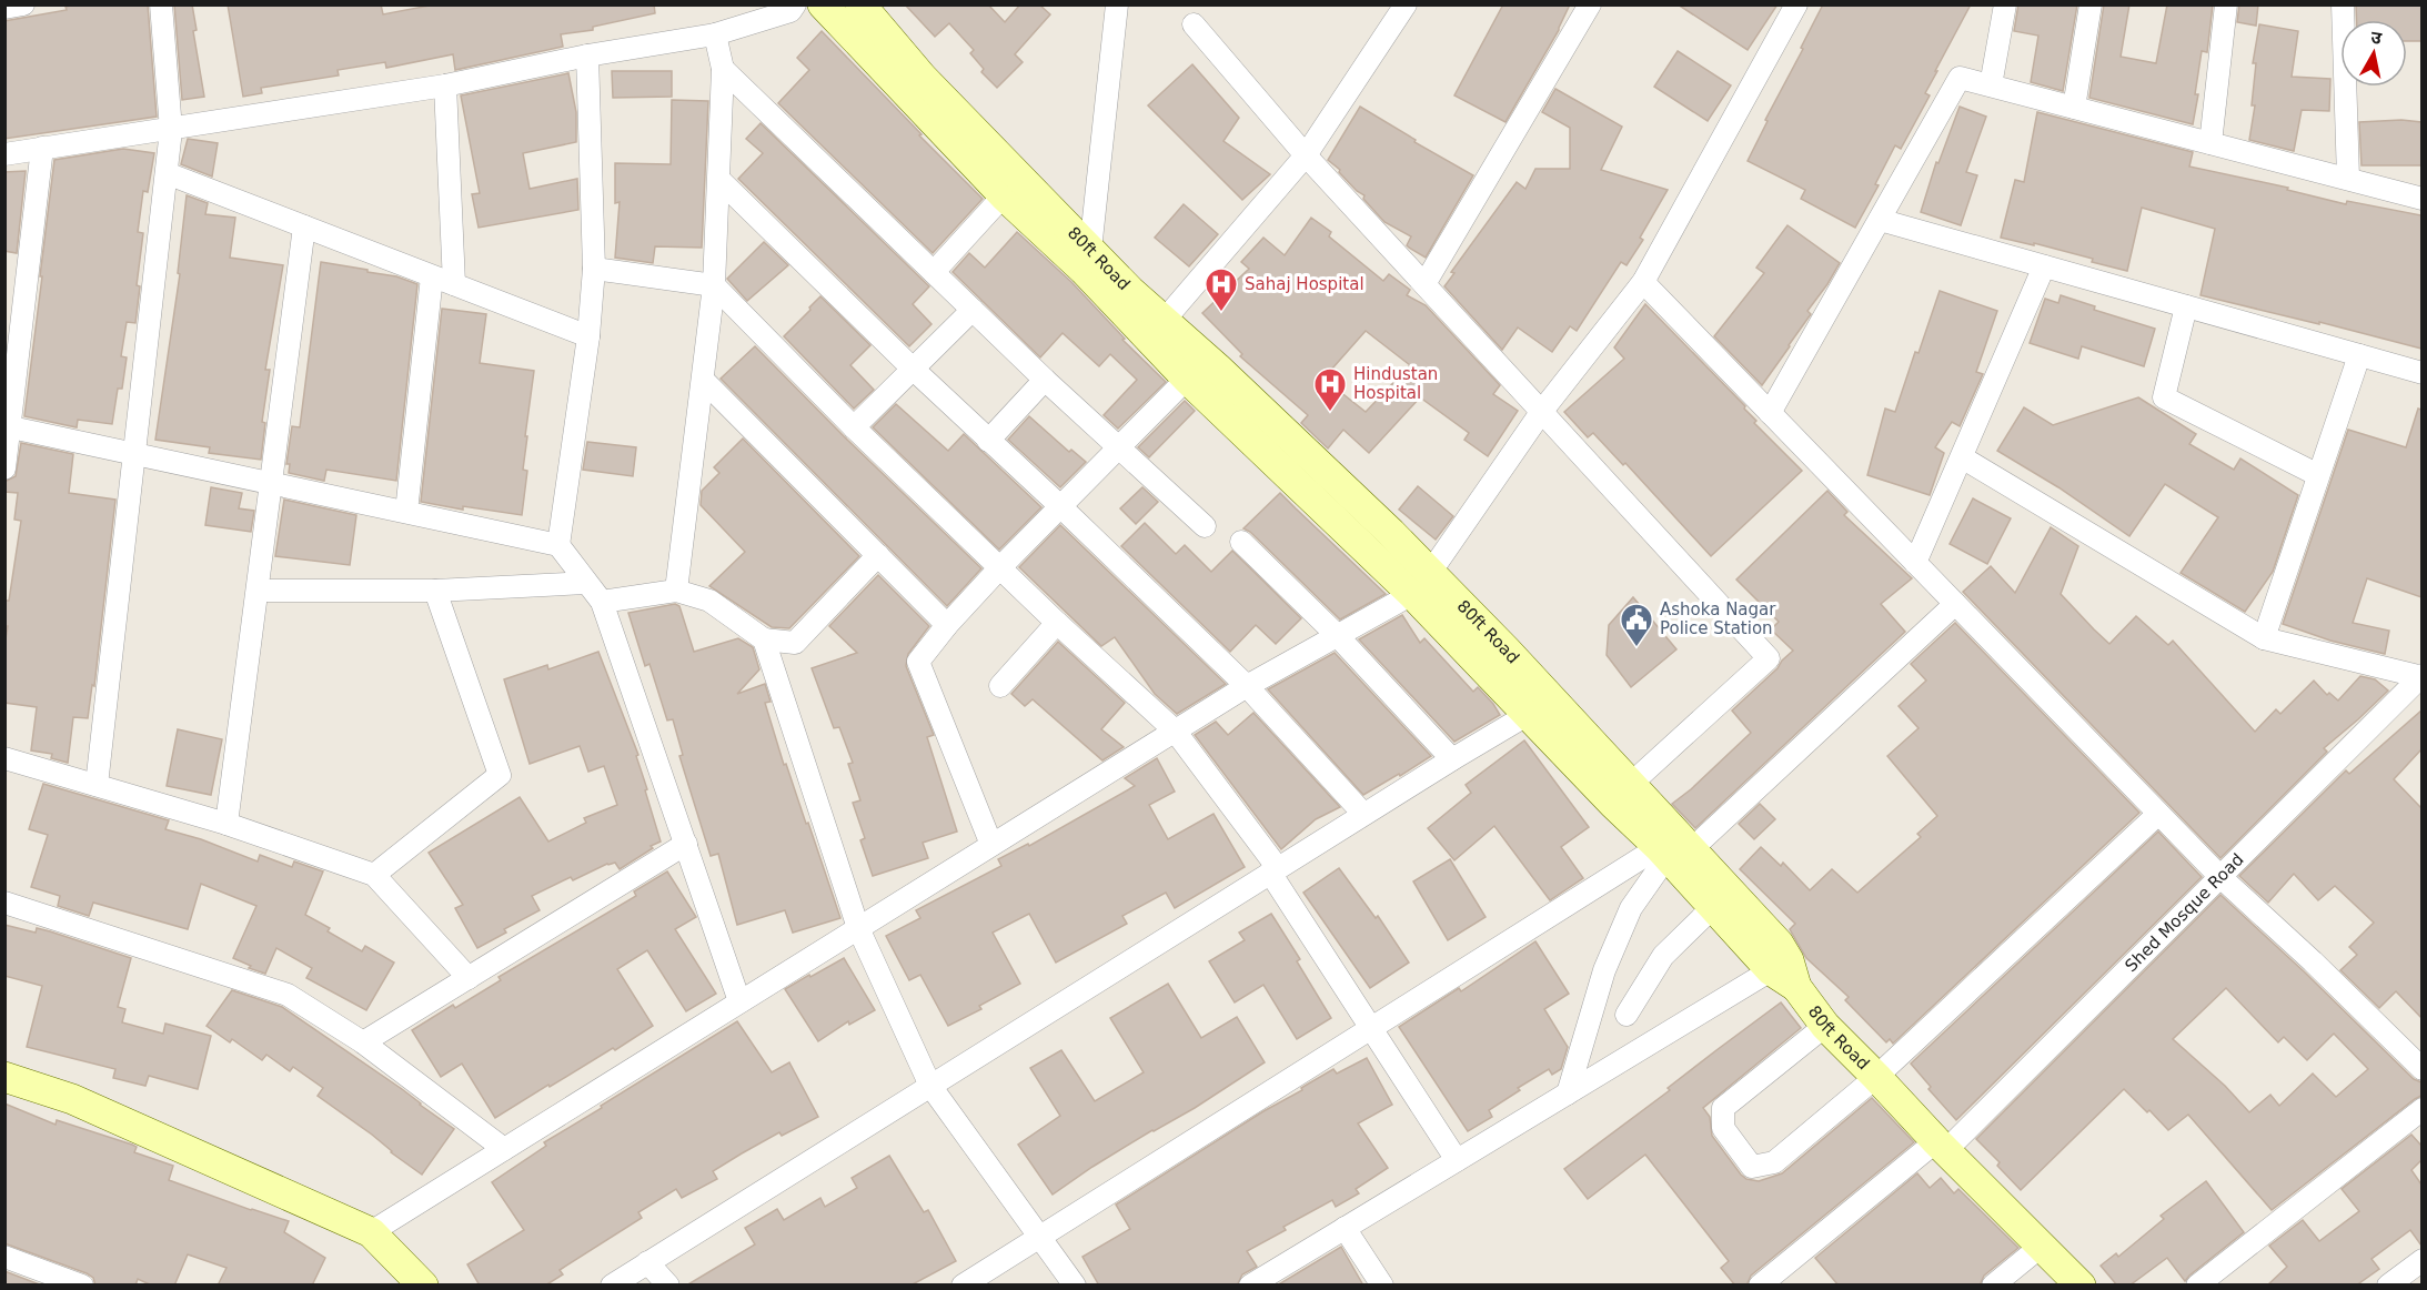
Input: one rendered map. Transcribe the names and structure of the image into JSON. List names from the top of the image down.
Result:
{
  "streets": {
    "main road": ["80ft Road"],
    "street": ["Shed Mosque Road"]
  },
  "crossings": [
    ["80ft Road", "Shed Mosque Road"]
  ],
  "places": {
    "hospital": ["Sahaj Hospital", "Hindustan Hospital"],
    "public building": ["Ashoka Nagar Police Station"]
  },
  "north": "top"
}
